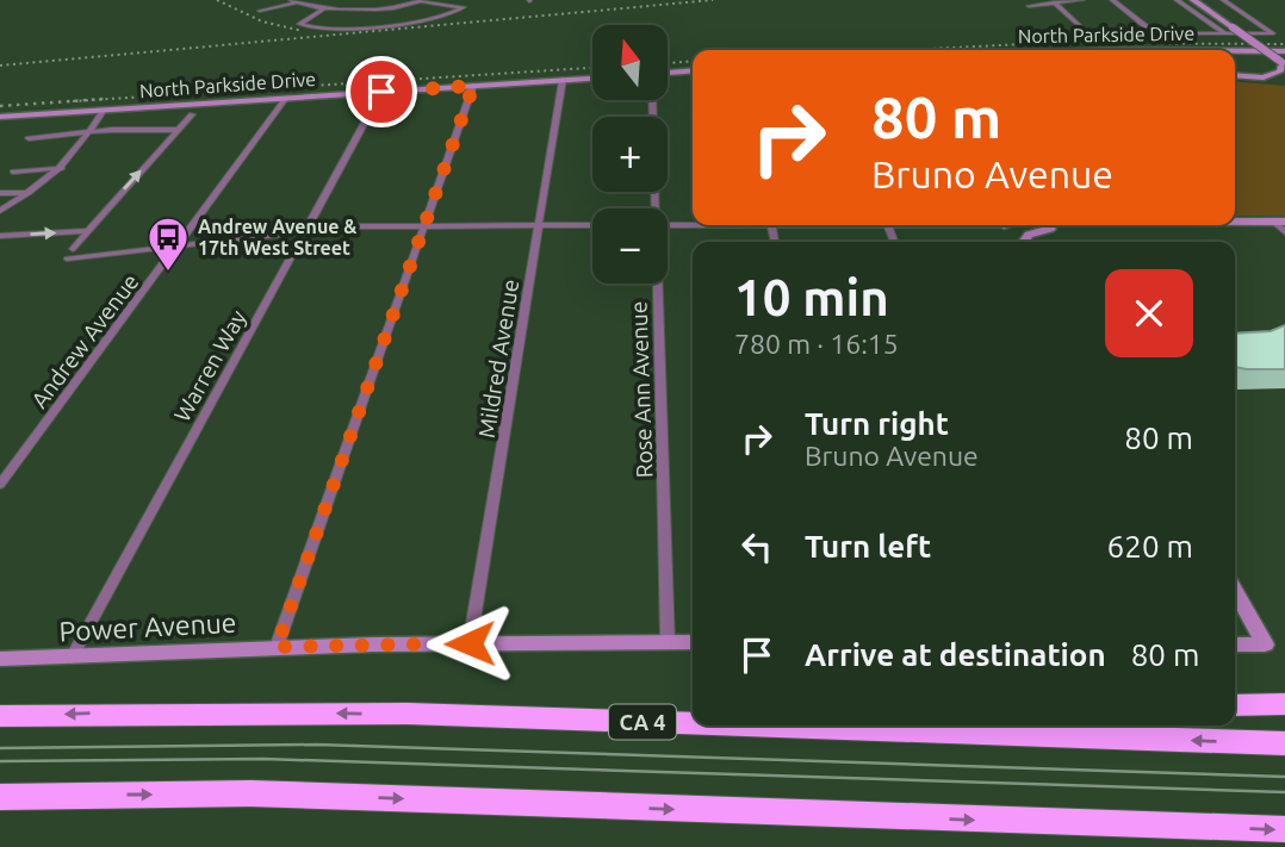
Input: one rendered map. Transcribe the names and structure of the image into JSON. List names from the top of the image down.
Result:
{
  "streets": {
    "highway": ["CA 4"],
    "street": [
      "North Parkside Drive",
      "Andrew Avenue",
      "Mildred Avenue",
      "Warren Way",
      "Rose Ann Avenue",
      "Power Avenue"
    ]
  },
  "crossings": [
    ["North Parkside Drive", "Andrew Avenue"],
    ["North Parkside Drive", "Mildred Avenue"],
    ["North Parkside Drive", "Warren Way"],
    ["Mildred Avenue", "Power Avenue"],
    ["Warren Way", "Power Avenue"],
    ["Rose Ann Avenue", "Power Avenue"]
  ],
  "places": {
    "bus stop": ["Andrew Avenue & 17th West Street"]
  },
  "north": "top",
  "page": {
    "map_buttons": ["+", "−"],
    "turn": ["80 m", "Bruno Avenue"],
    "heading": ["10 min", "780 m · 16:15"],
    "list": [
      {
        "name": "Turn right",
        "note": "Bruno Avenue",
        "value": "80 m"
      },
      {
        "name": "Turn left",
        "value": "620 m"
      },
      {
        "name": "Arrive at destination",
        "value": "80 m"
      }
    ]
  }
}
